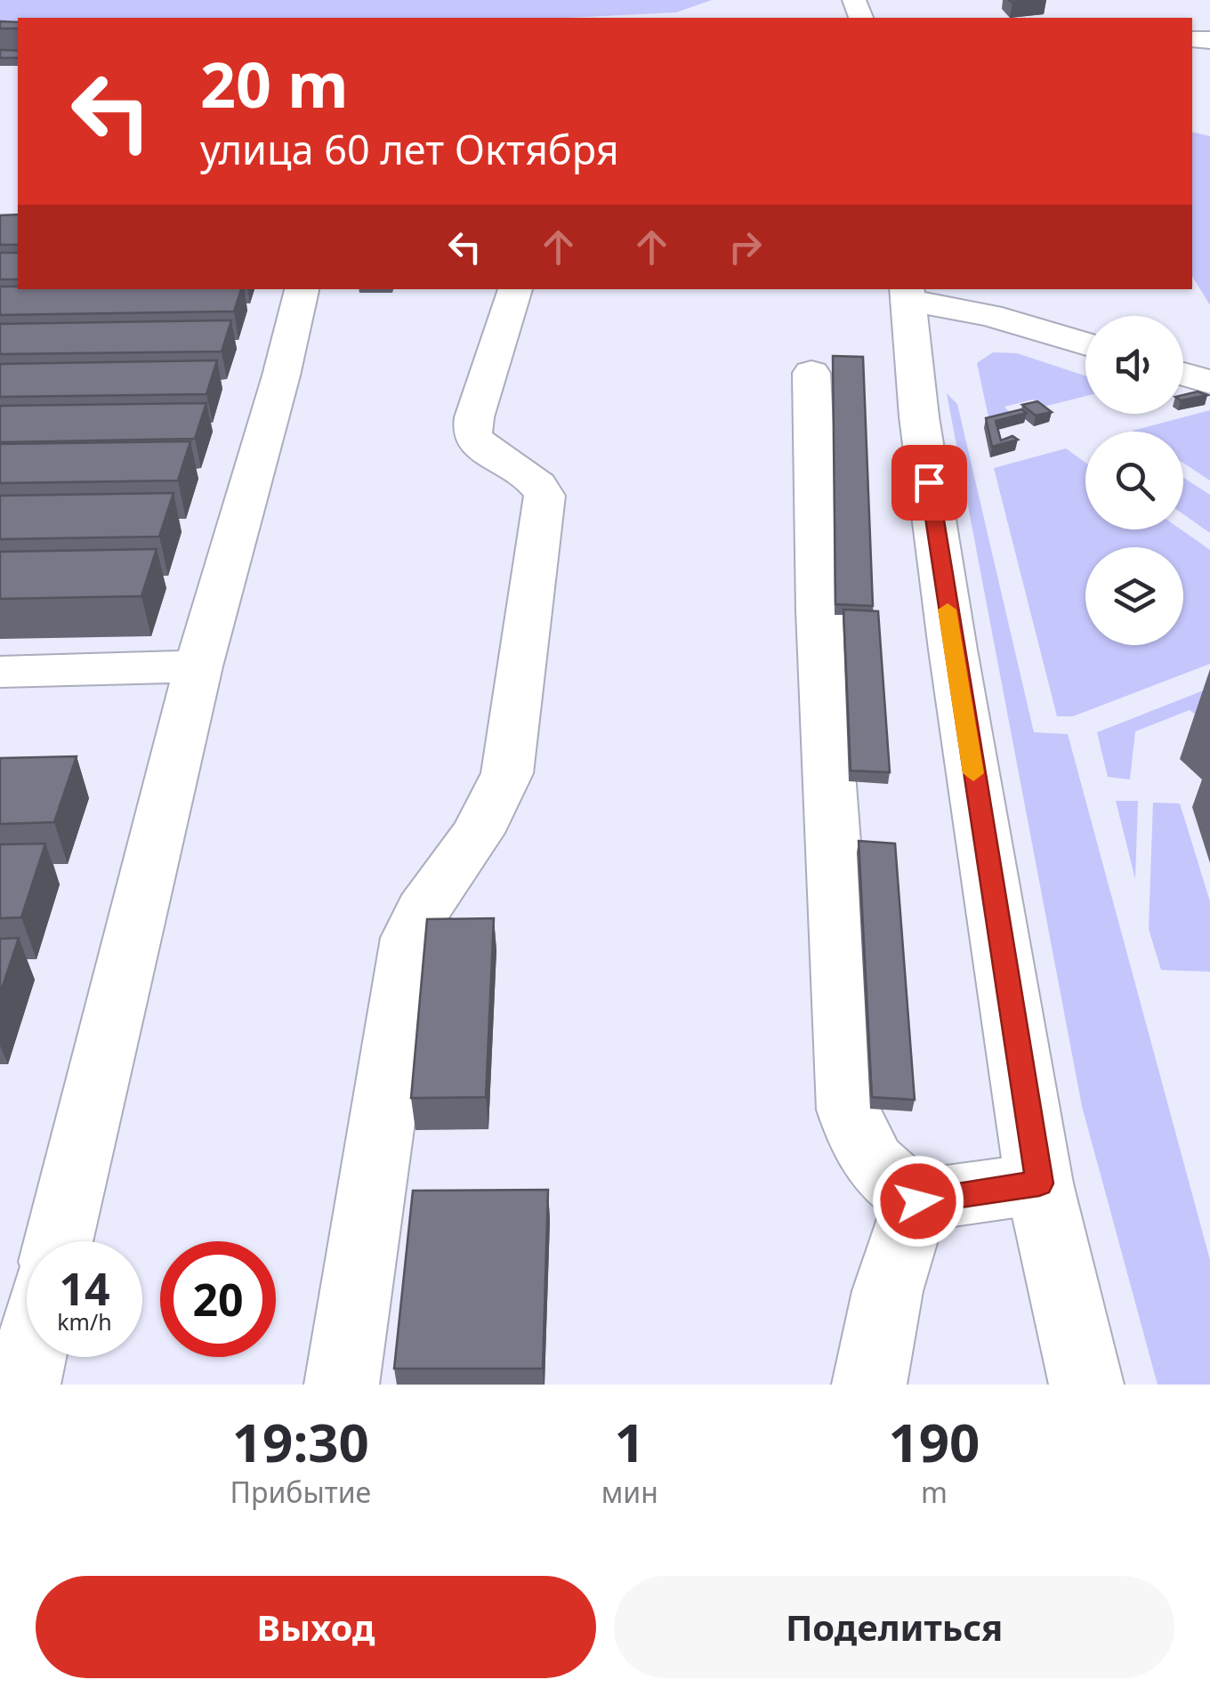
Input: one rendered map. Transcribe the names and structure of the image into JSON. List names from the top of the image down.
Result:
{
  "page": {
    "turn": ["20 m", "улица 60 лет Октября"],
    "speed": "14 km/h",
    "limit": "20",
    "eta": [
      "19:30",
      "Прибытие",
      "1",
      "мин",
      "190",
      "m"
    ],
    "buttons": ["Выход", "Поделиться"]
  }
}
